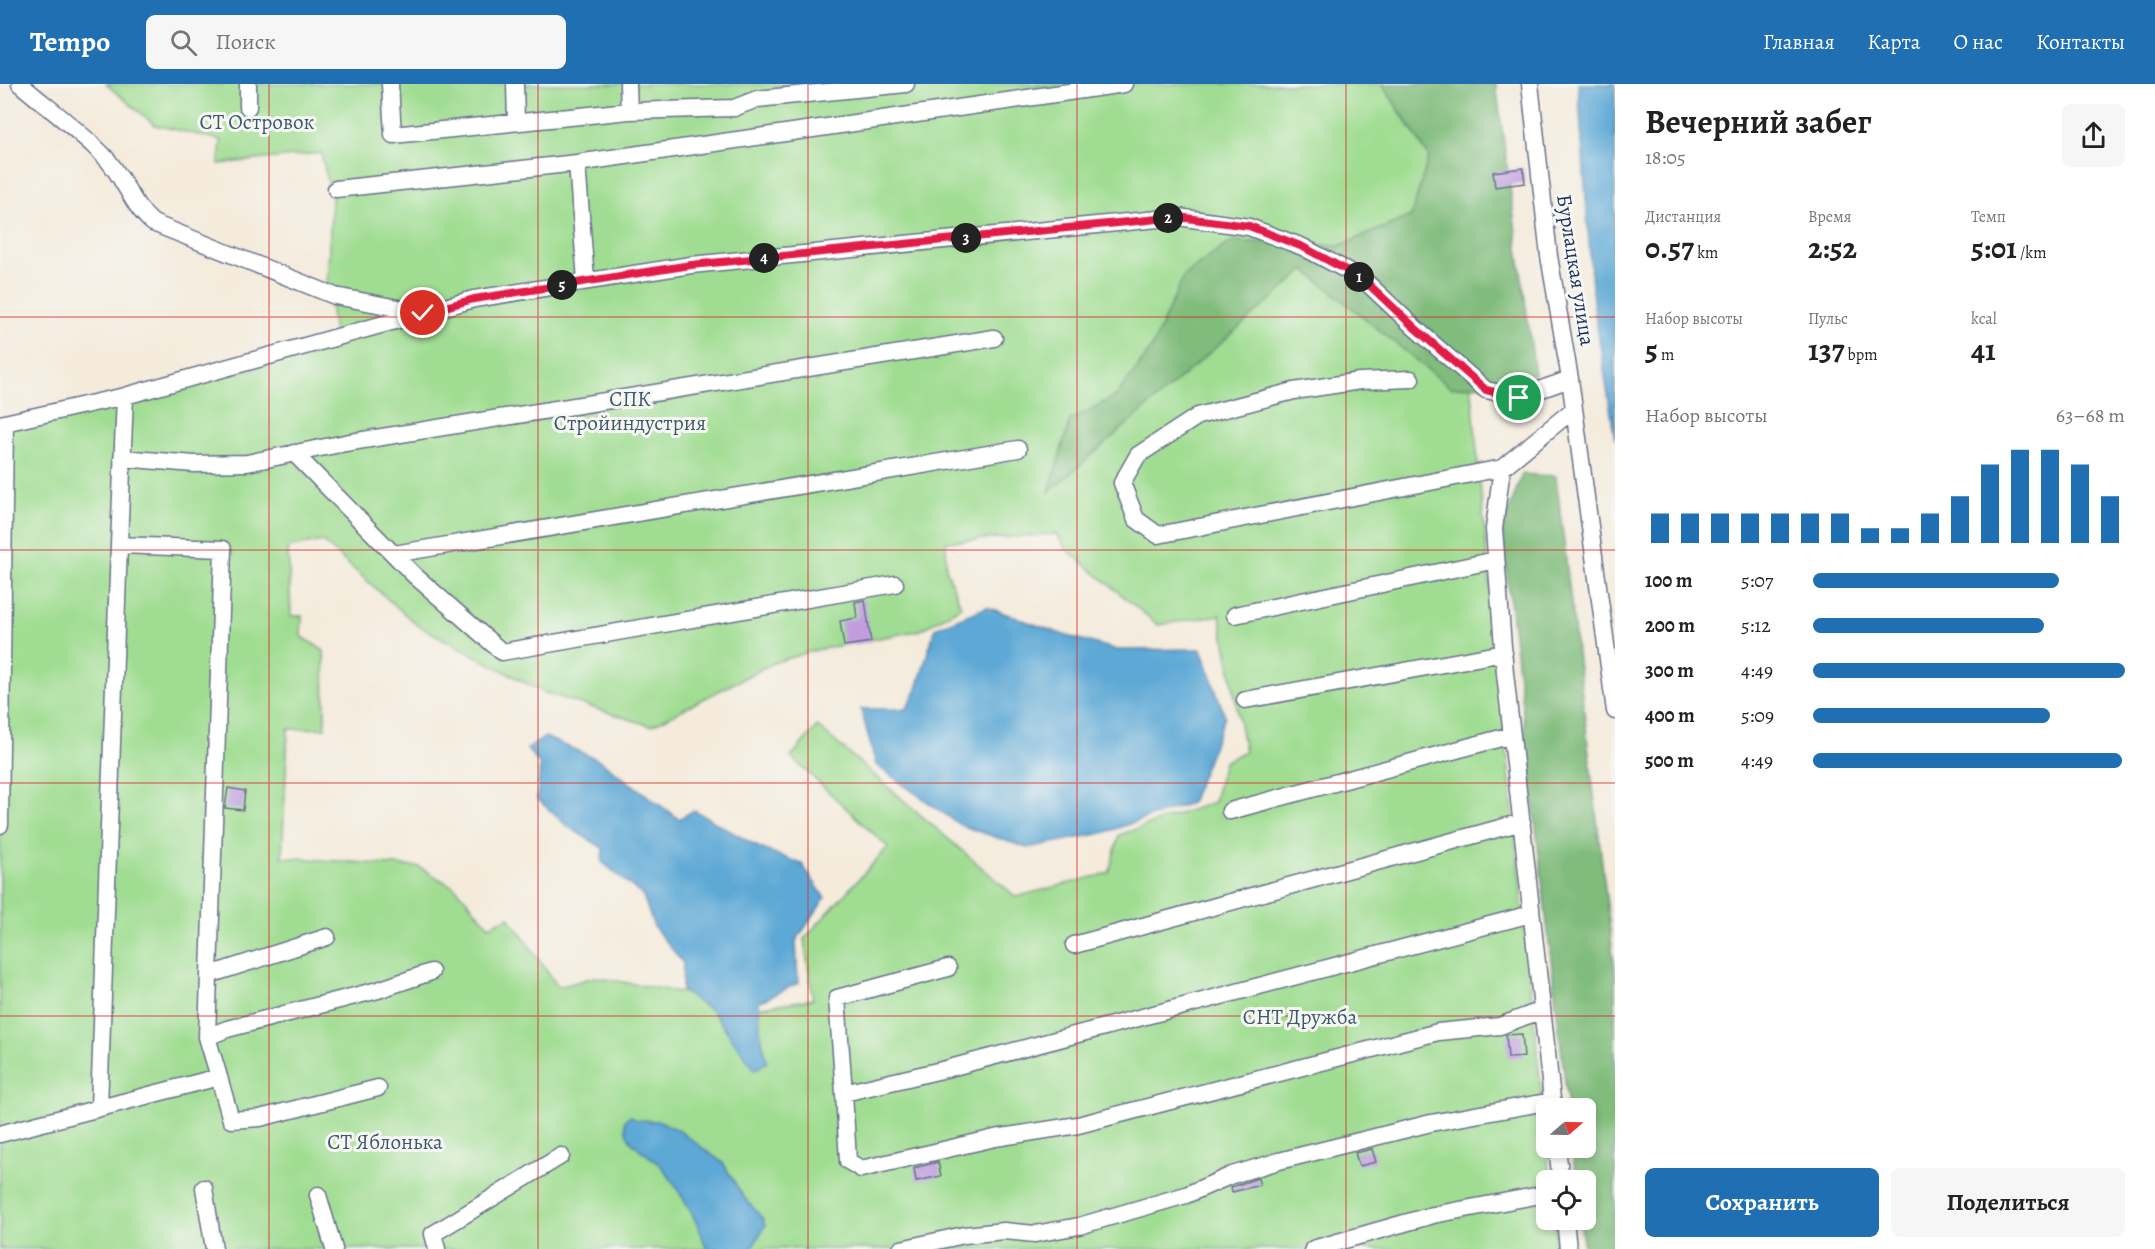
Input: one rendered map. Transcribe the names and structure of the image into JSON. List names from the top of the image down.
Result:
{
  "streets": {
    "street": ["Бурлацкая улица"]
  },
  "parks": [
    "СТ Островок",
    "СПК Стройиндустрия",
    "СНТ Дружба",
    "СТ Яблонька"
  ],
  "north": "right",
  "page": {
    "header": "Tempo",
    "search": "Поиск",
    "nav": [
      "Главная",
      "Карта",
      "О нас",
      "Контакты"
    ],
    "heading": ["Вечерний забег", "18:05"],
    "stats": [
      ["Дистанция", "0.57 km"],
      ["Время", "2:52"],
      ["Темп", "5:01 /km"],
      ["Набор высоты", "5 m"],
      ["Пульс", "137 bpm"],
      ["kcal", "41"]
    ],
    "pins": [
      "2",
      "3",
      "4",
      "1",
      "5"
    ],
    "chart": ["Набор высоты", "63–68 m"],
    "list": [
      {
        "name": "100 m",
        "note": "5:07"
      },
      {
        "name": "200 m",
        "note": "5:12"
      },
      {
        "name": "300 m",
        "note": "4:49"
      },
      {
        "name": "400 m",
        "note": "5:09"
      },
      {
        "name": "500 m",
        "note": "4:49"
      }
    ],
    "buttons": ["Сохранить", "Поделиться"]
  }
}
